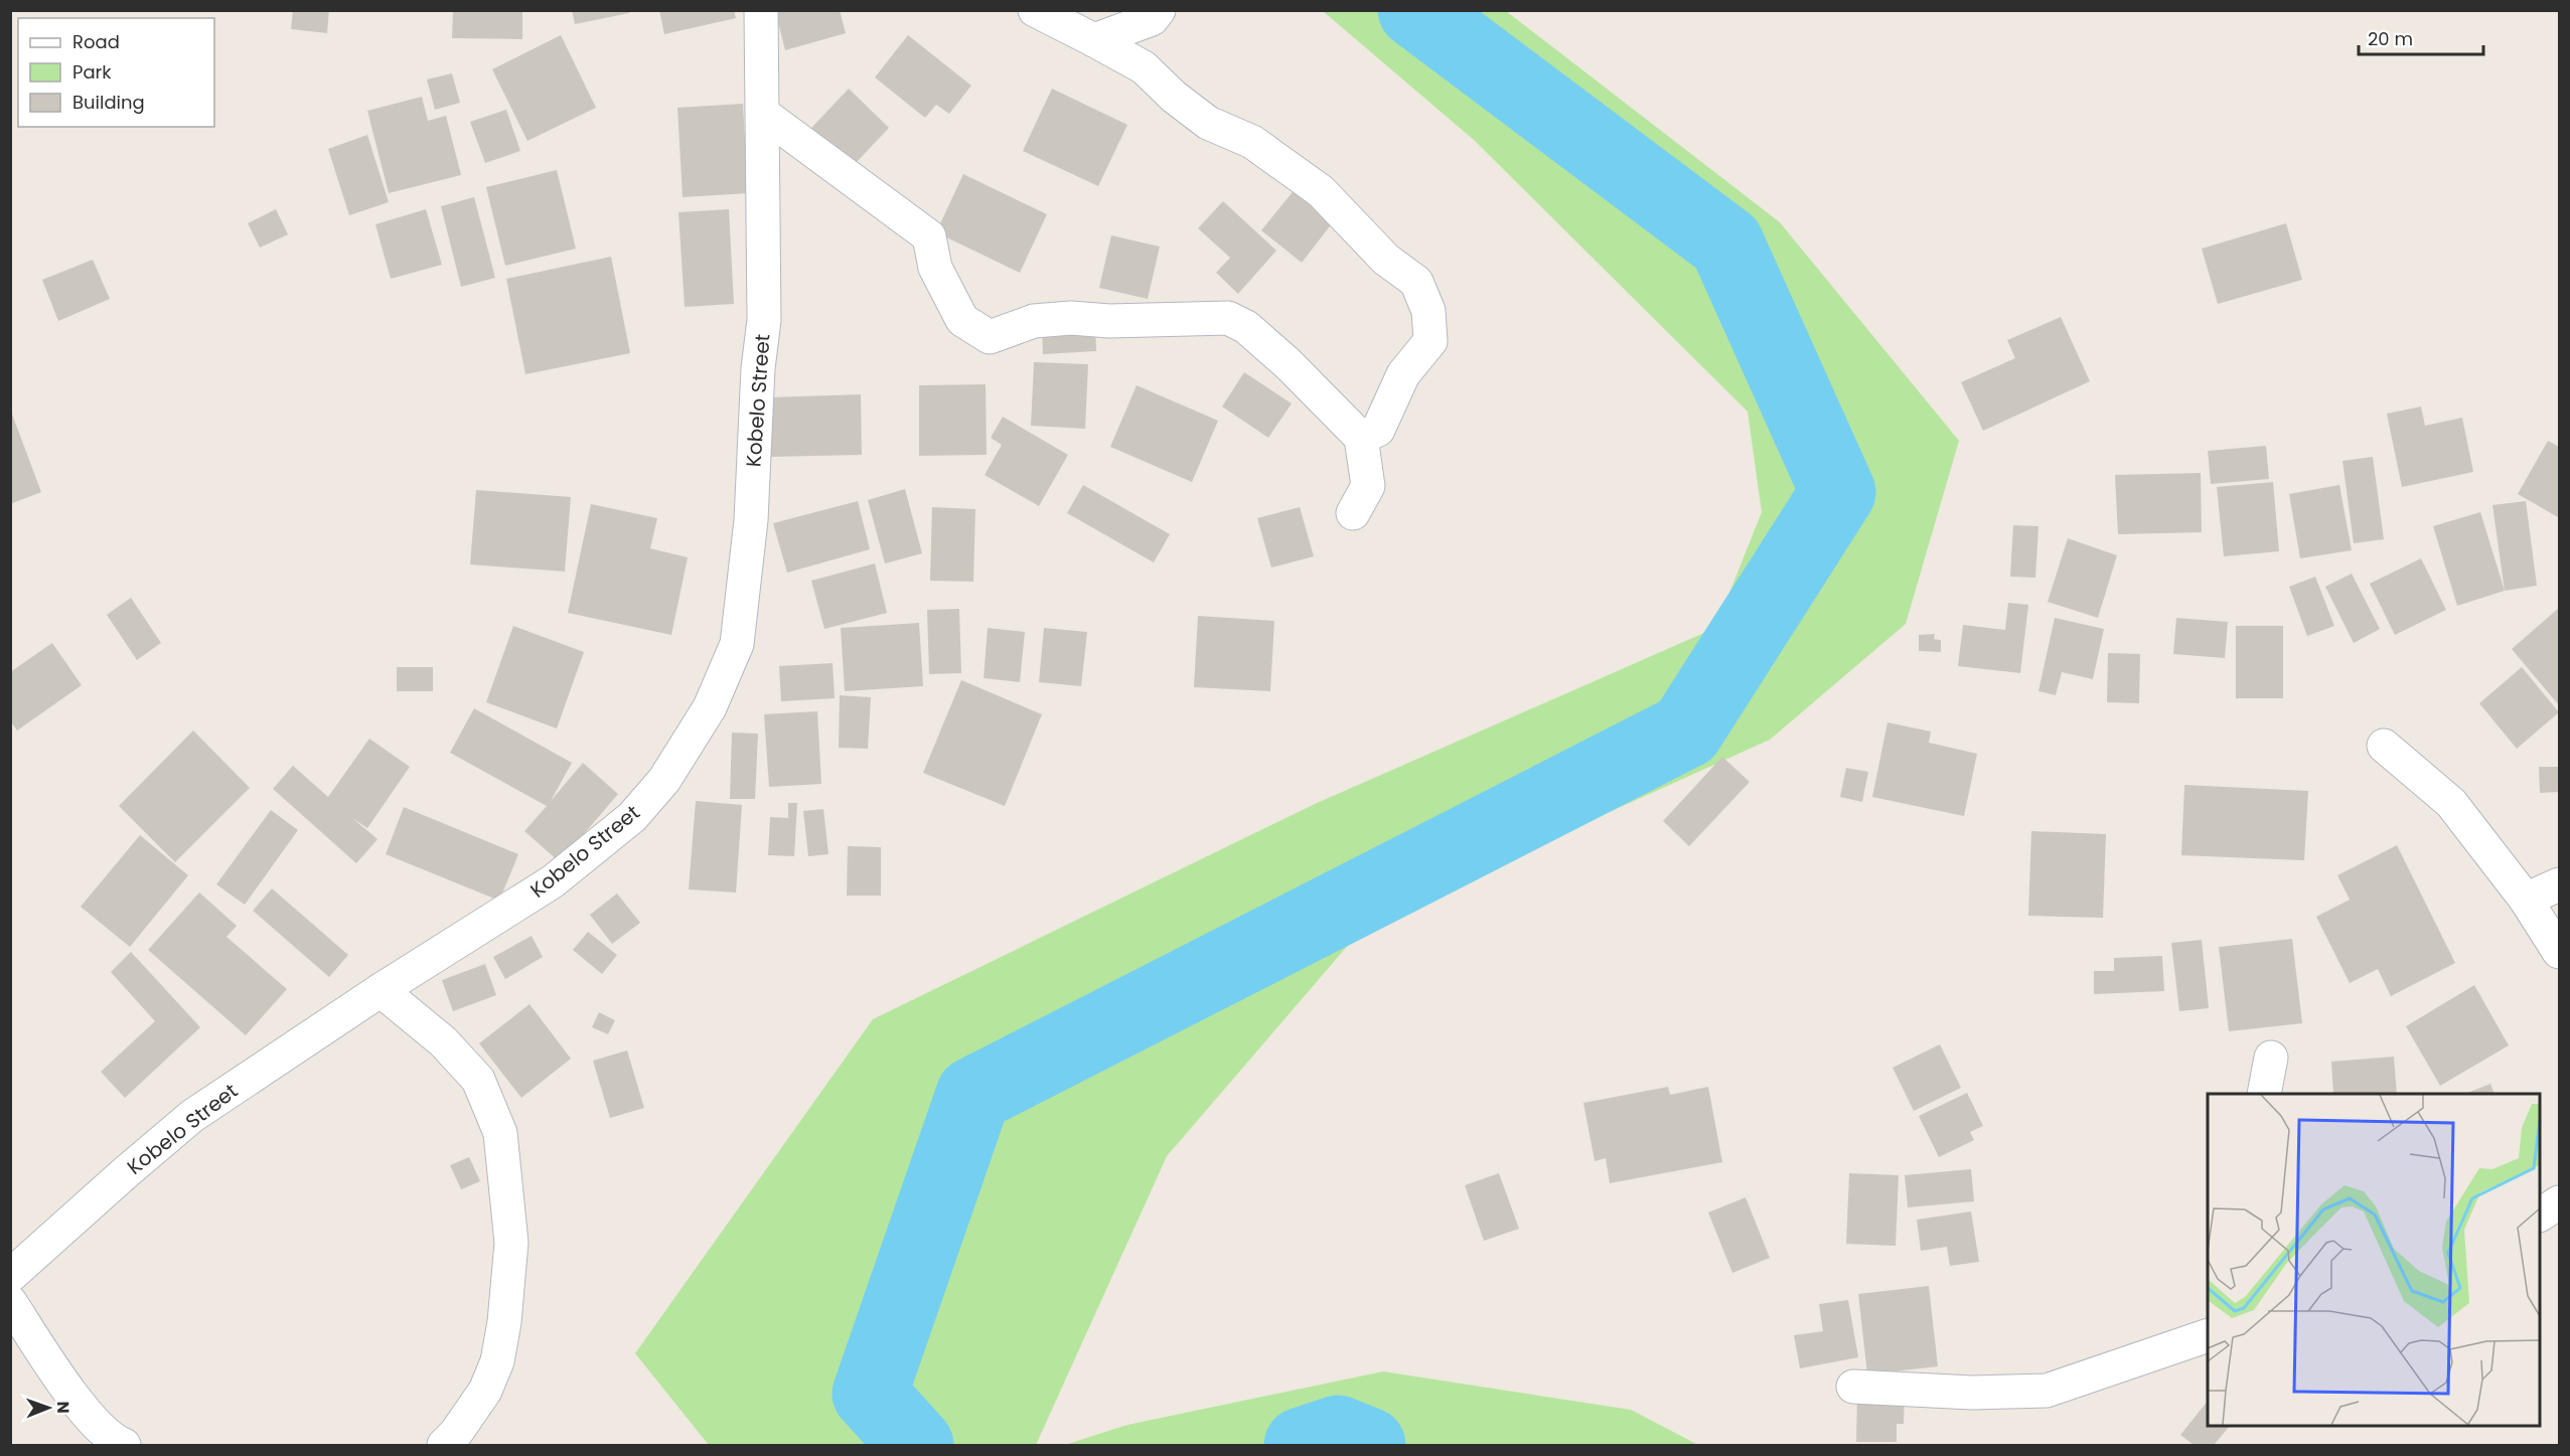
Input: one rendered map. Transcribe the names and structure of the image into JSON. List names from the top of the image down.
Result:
{
  "streets": {
    "street": ["Kobelo Street"]
  },
  "legend": ["Road", "Park", "Building"],
  "scale_bar": "20 m",
  "north": "right"
}
